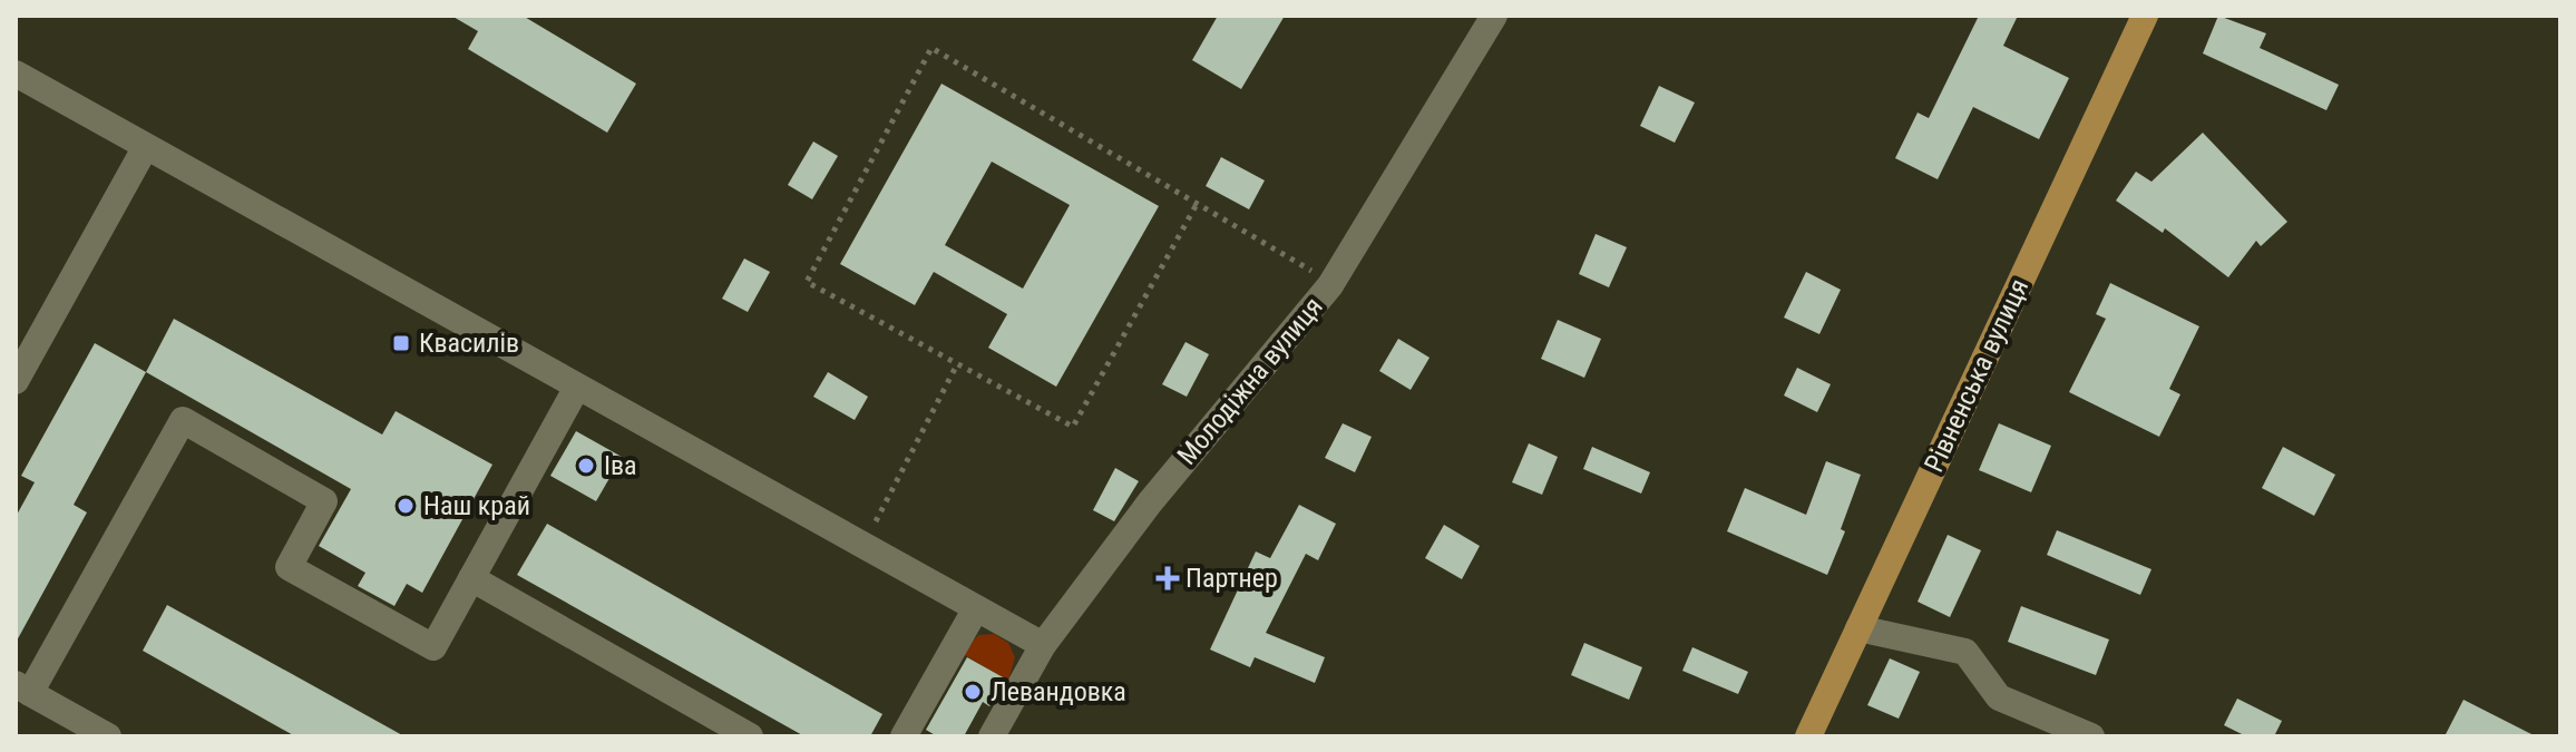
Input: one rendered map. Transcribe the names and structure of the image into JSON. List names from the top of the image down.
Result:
{
  "streets": {
    "main road": ["Рівненська вулиця"],
    "street": ["Молодіжна вулиця"]
  },
  "places": {
    "transit": ["Квасилів"],
    "other": ["Іва", "Наш край", "Левандовка"],
    "health": ["Партнер"]
  }
}
